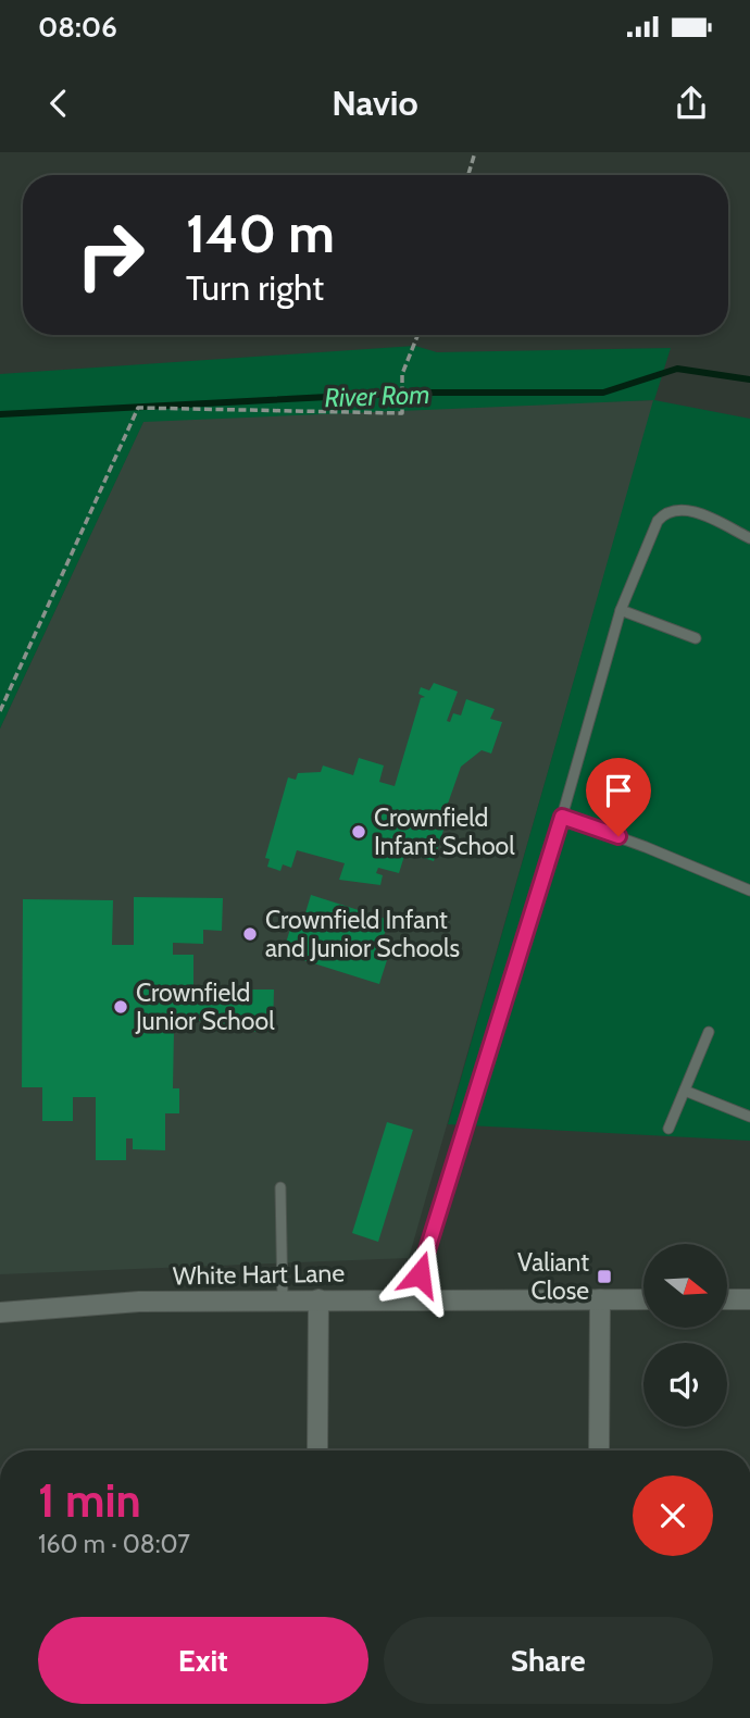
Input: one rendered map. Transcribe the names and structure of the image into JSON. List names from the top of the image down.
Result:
{
  "streets": {
    "street": ["White Hart Lane"]
  },
  "water": ["River Rom"],
  "places": {
    "other": ["Crownfield Infant School", "Crownfield Infant and Junior Schools", "Crownfield Junior School"],
    "transit": ["Valiant Close"]
  },
  "north": "right",
  "page": {
    "status": "08:06",
    "header": "Navio",
    "turn": ["140 m", "Turn right"],
    "heading": ["1 min", "160 m · 08:07"],
    "buttons": ["Exit", "Share"]
  }
}
